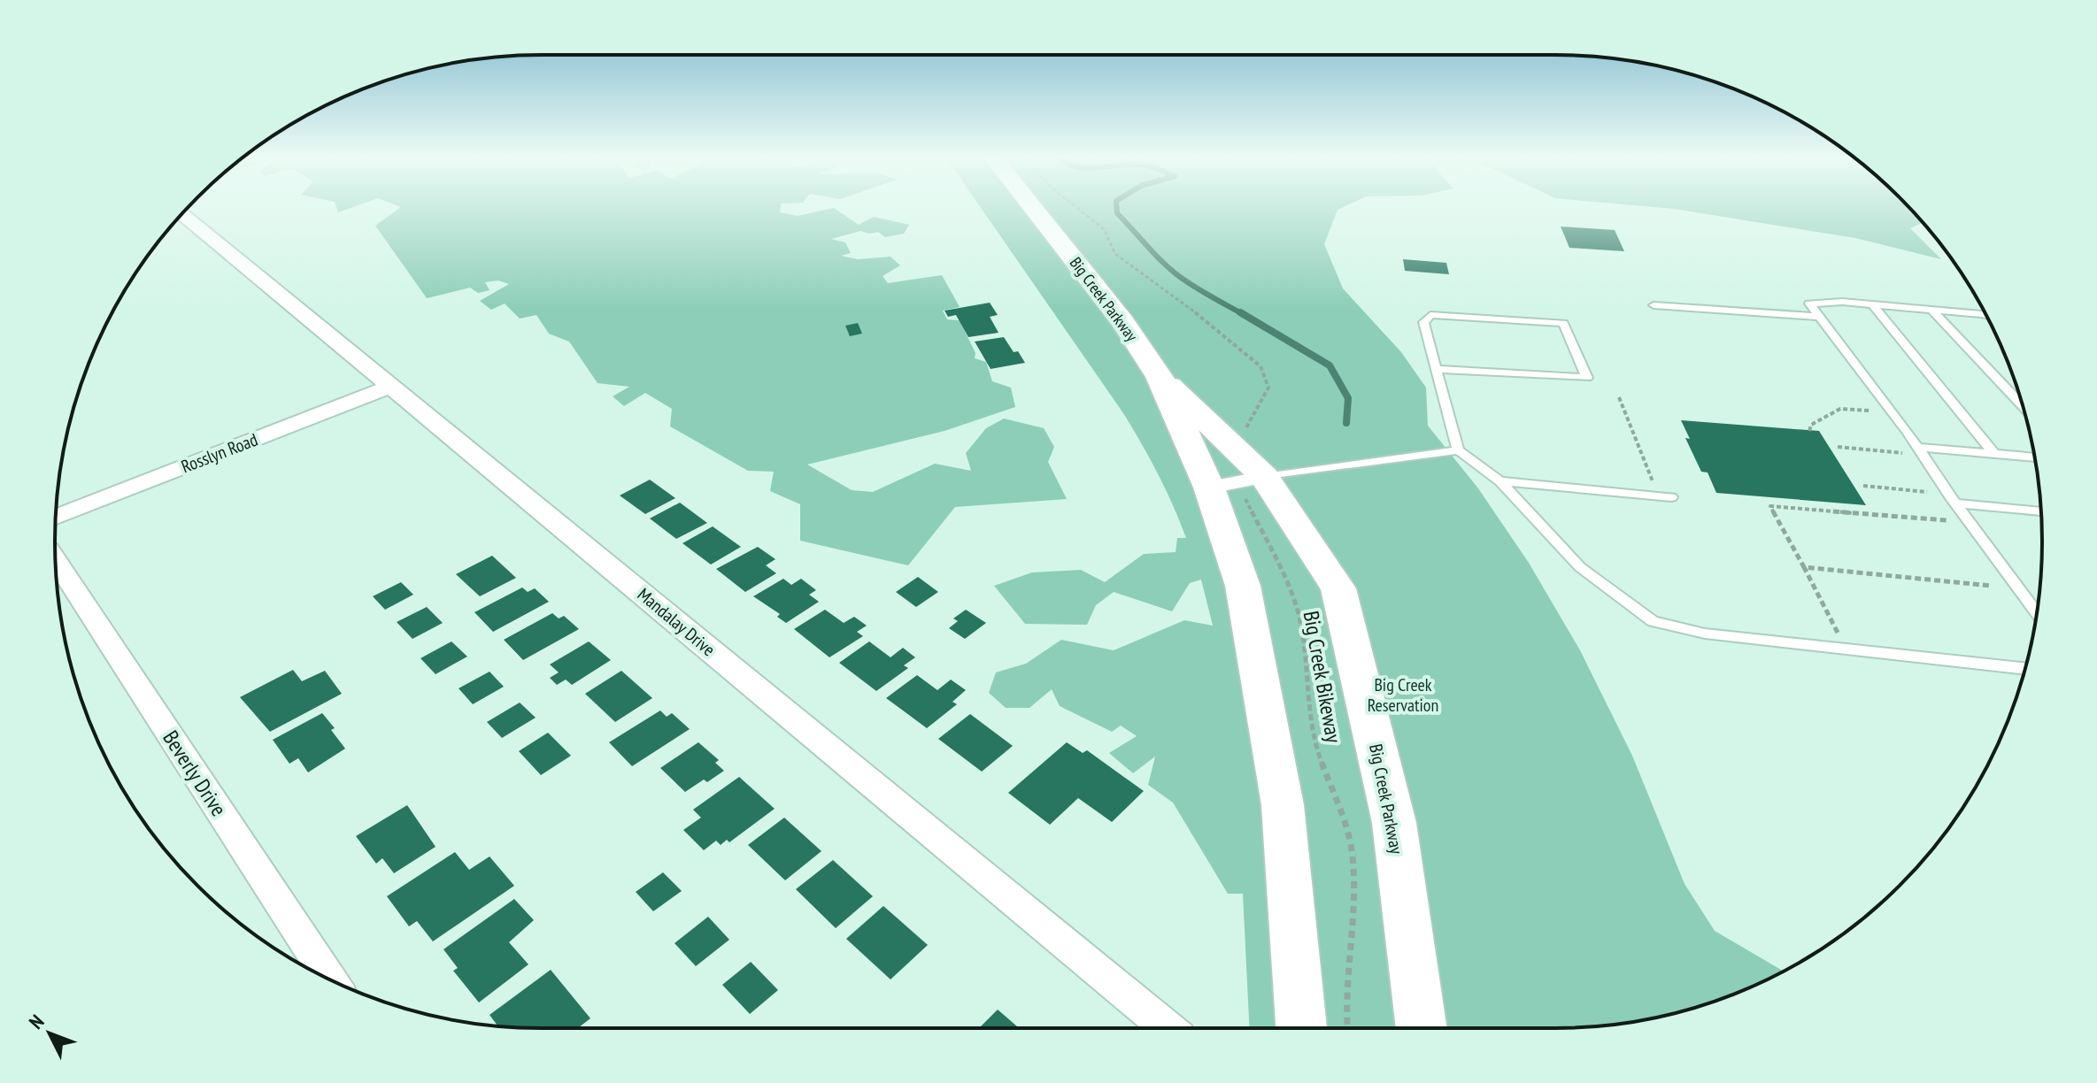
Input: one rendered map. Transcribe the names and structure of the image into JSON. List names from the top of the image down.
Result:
{
  "streets": {
    "street": [
      "Big Creek Parkway",
      "Rosslyn Road",
      "Mandalay Drive",
      "Beverly Drive"
    ],
    "path": ["Big Creek Bikeway"]
  },
  "crossings": [
    ["Big Creek Parkway", "Big Creek Bikeway"],
    ["Rosslyn Road", "Mandalay Drive"]
  ],
  "parks": ["Big Creek Reservation"],
  "north": "top left"
}
